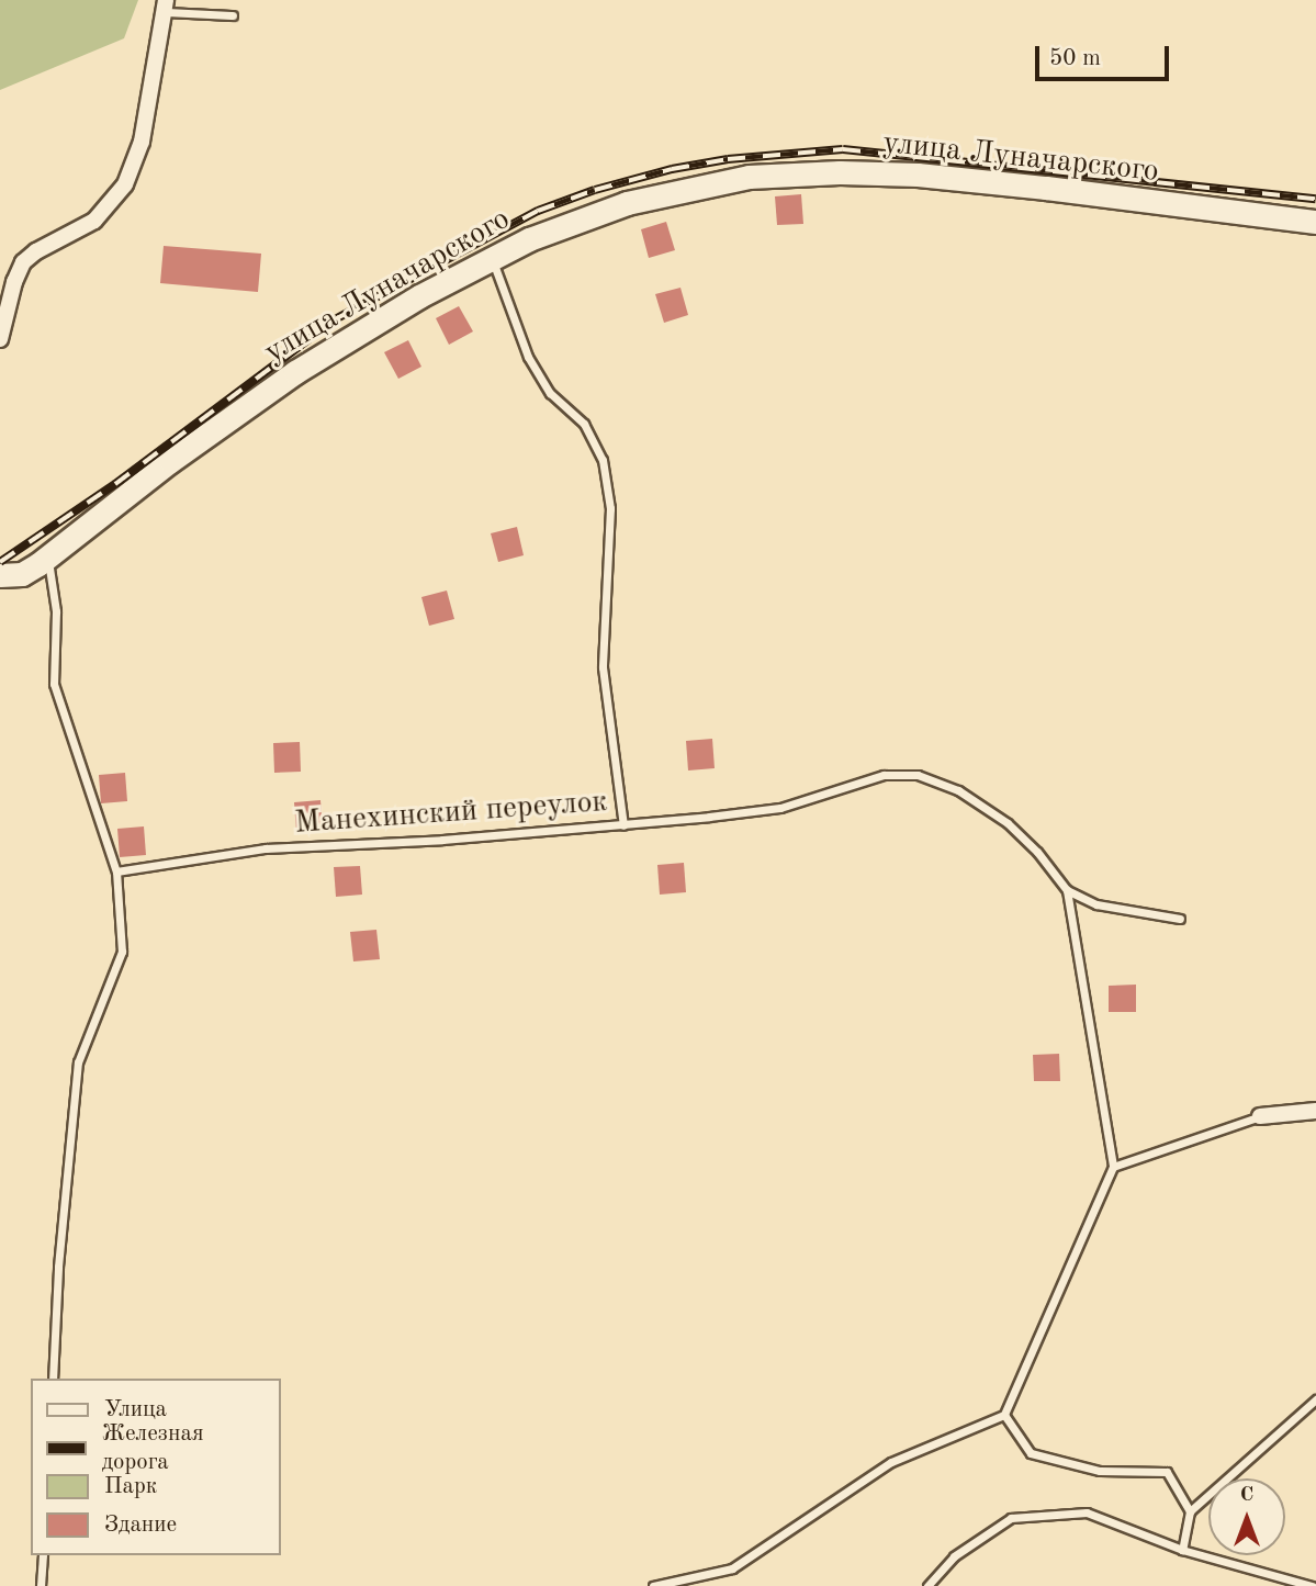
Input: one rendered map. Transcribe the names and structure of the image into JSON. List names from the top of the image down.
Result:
{
  "streets": {
    "main road": ["улица Луначарского"],
    "lane": ["Манехинский переулок"]
  },
  "legend": [
    "Улица",
    "Железная дорога",
    "Парк",
    "Здание"
  ],
  "scale_bar": "50 m",
  "north": "top"
}
